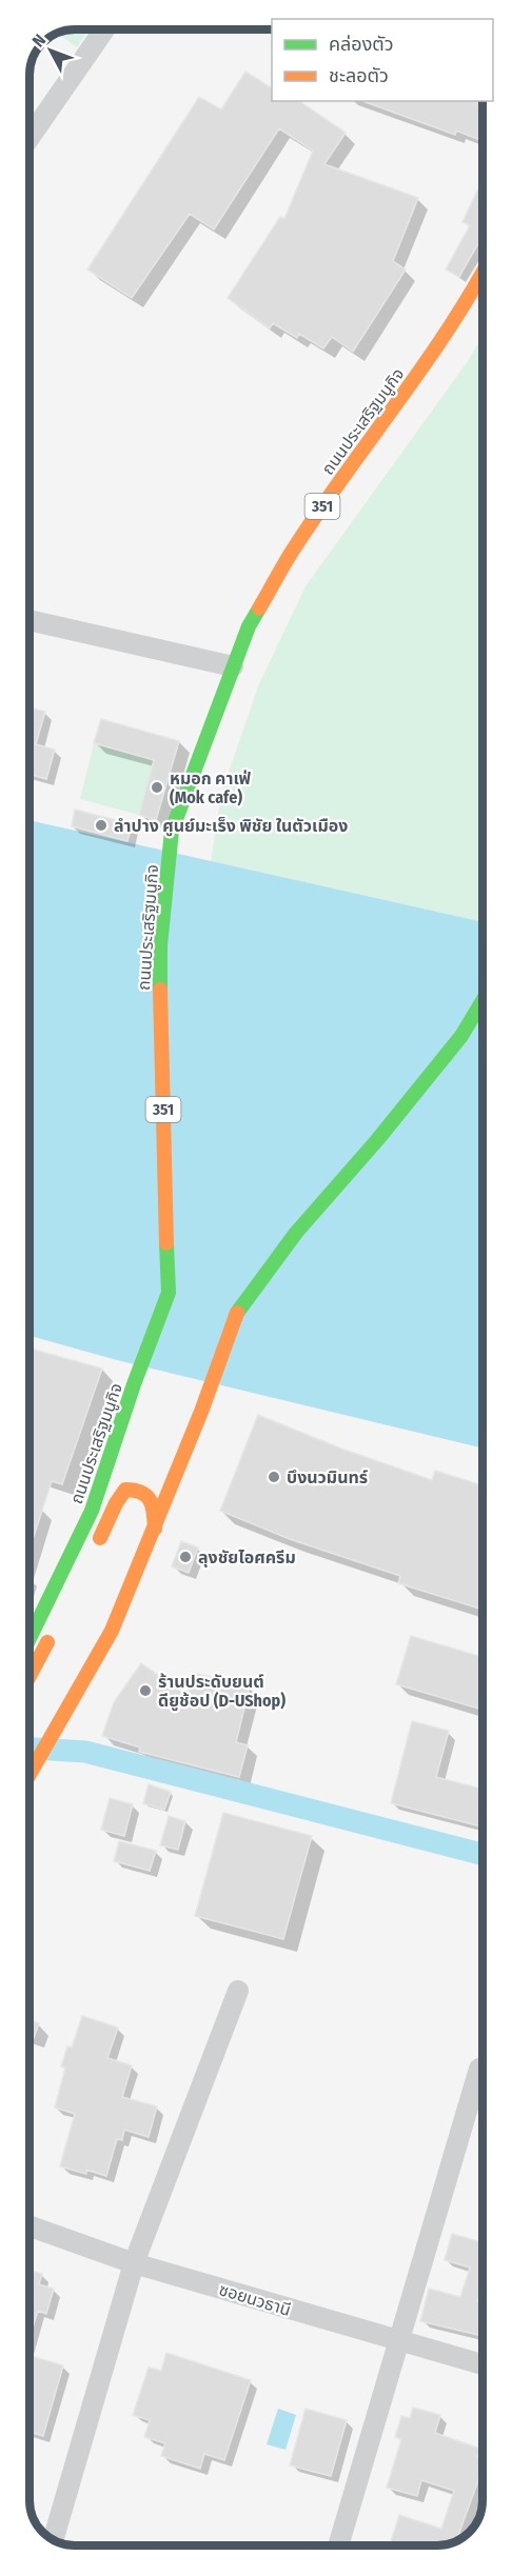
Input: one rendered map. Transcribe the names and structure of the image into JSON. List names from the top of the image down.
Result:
{
  "streets": {
    "main road": ["ถนนประเสริฐมนูกิจ", "351"],
    "street": ["ซอยนวธานี"]
  },
  "places": [
    "หมอก คาเฟ่ (Mok cafe)",
    "ลำปาง ศูนย์มะเร็ง พิชัย ในตัวเมือง",
    "บึงนวมินทร์",
    "ลุงชัยไอศครีม",
    "ร้านประดับยนต์ ดียูช้อป (D-UShop)"
  ],
  "legend": ["คล่องตัว", "ชะลอตัว"],
  "north": "top left"
}
